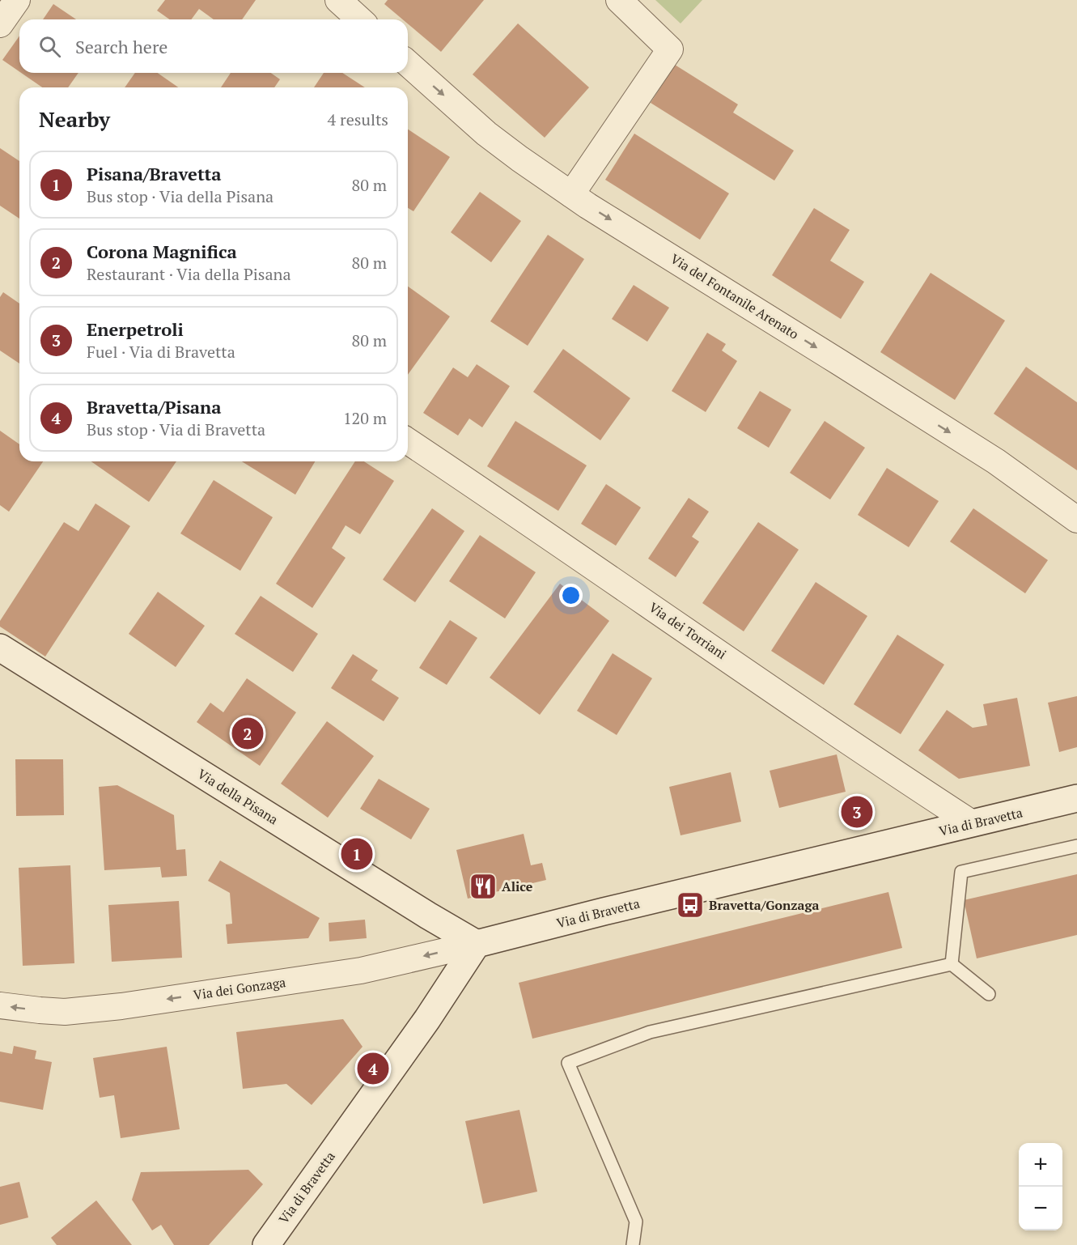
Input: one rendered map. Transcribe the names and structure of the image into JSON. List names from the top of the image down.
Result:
{
  "streets": {
    "main road": ["Via della Pisana", "Via di Bravetta"],
    "street": ["Via del Fontanile Arenato", "Via dei Torriani", "Via dei Gonzaga"]
  },
  "crossings": [
    ["Via dei Torriani", "Via di Bravetta"],
    ["Via della Pisana", "Via di Bravetta"],
    ["Via della Pisana", "Via dei Gonzaga"],
    ["Via di Bravetta", "Via dei Gonzaga"]
  ],
  "one_way": ["Via del Fontanile Arenato", "Via dei Gonzaga"],
  "places": {
    "restaurant": ["Alice"],
    "bus stop": ["Bravetta/Gonzaga"]
  },
  "page": {
    "search": "Search here",
    "heading": ["Nearby", "4 results"],
    "list": [
      {
        "mark": "1",
        "name": "Pisana/Bravetta",
        "note": "Bus stop · Via della Pisana",
        "value": "80 m"
      },
      {
        "mark": "2",
        "name": "Corona Magnifica",
        "note": "Restaurant · Via della Pisana",
        "value": "80 m"
      },
      {
        "mark": "3",
        "name": "Enerpetroli",
        "note": "Fuel · Via di Bravetta",
        "value": "80 m"
      },
      {
        "mark": "4",
        "name": "Bravetta/Pisana",
        "note": "Bus stop · Via di Bravetta",
        "value": "120 m"
      }
    ],
    "pins": [
      "2",
      "3",
      "1",
      "4"
    ],
    "map_buttons": ["+", "−"]
  }
}
